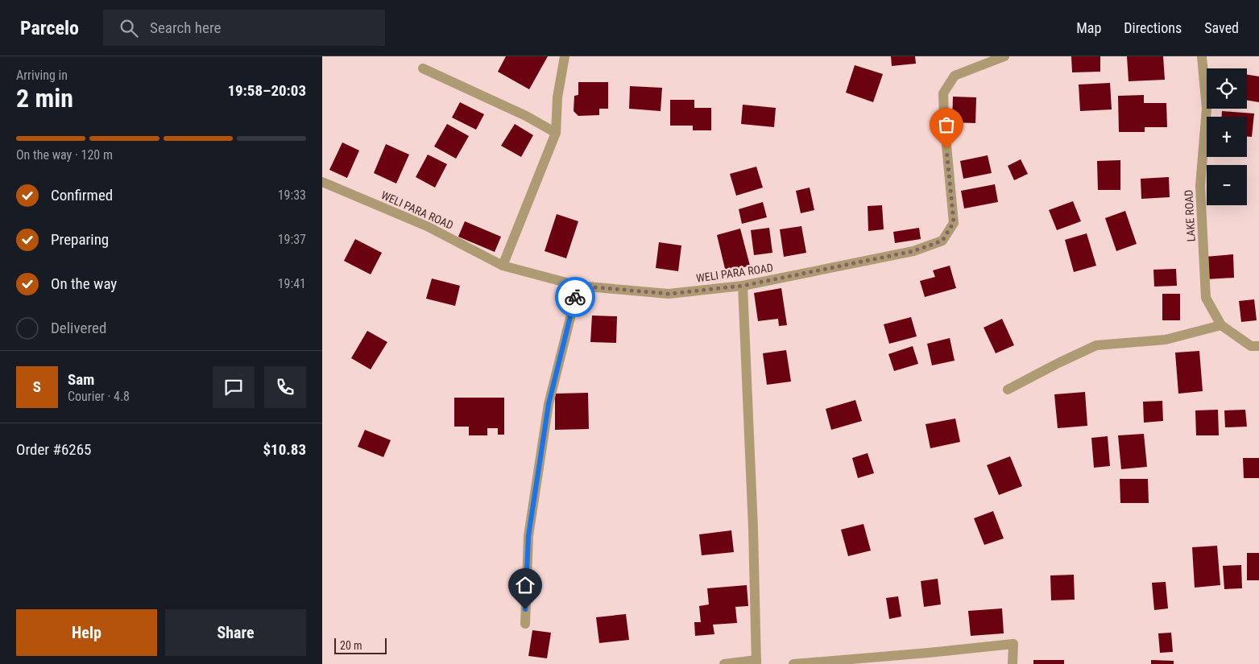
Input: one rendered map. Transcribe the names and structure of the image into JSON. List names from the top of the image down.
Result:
{
  "streets": {
    "street": ["WELI PARA ROAD", "LAKE ROAD"]
  },
  "scale_bar": "20 m",
  "page": {
    "header": "Parcelo",
    "search": "Search here",
    "nav": ["Map", "Directions", "Saved"],
    "heading": ["2 min", "Arriving in", "19:58–20:03"],
    "panel": [
      "Sam",
      "Courier · 4.8",
      "Order #6265",
      "$10.83"
    ],
    "map_buttons": ["+", "−"],
    "bar": "On the way · 120 m",
    "list": [
      ["Confirmed", "19:33"],
      ["Preparing", "19:37"],
      ["On the way", "19:41"],
      "Delivered"
    ],
    "round": "S",
    "buttons": ["Help", "Share"],
    "scale": "20 m"
  }
}
